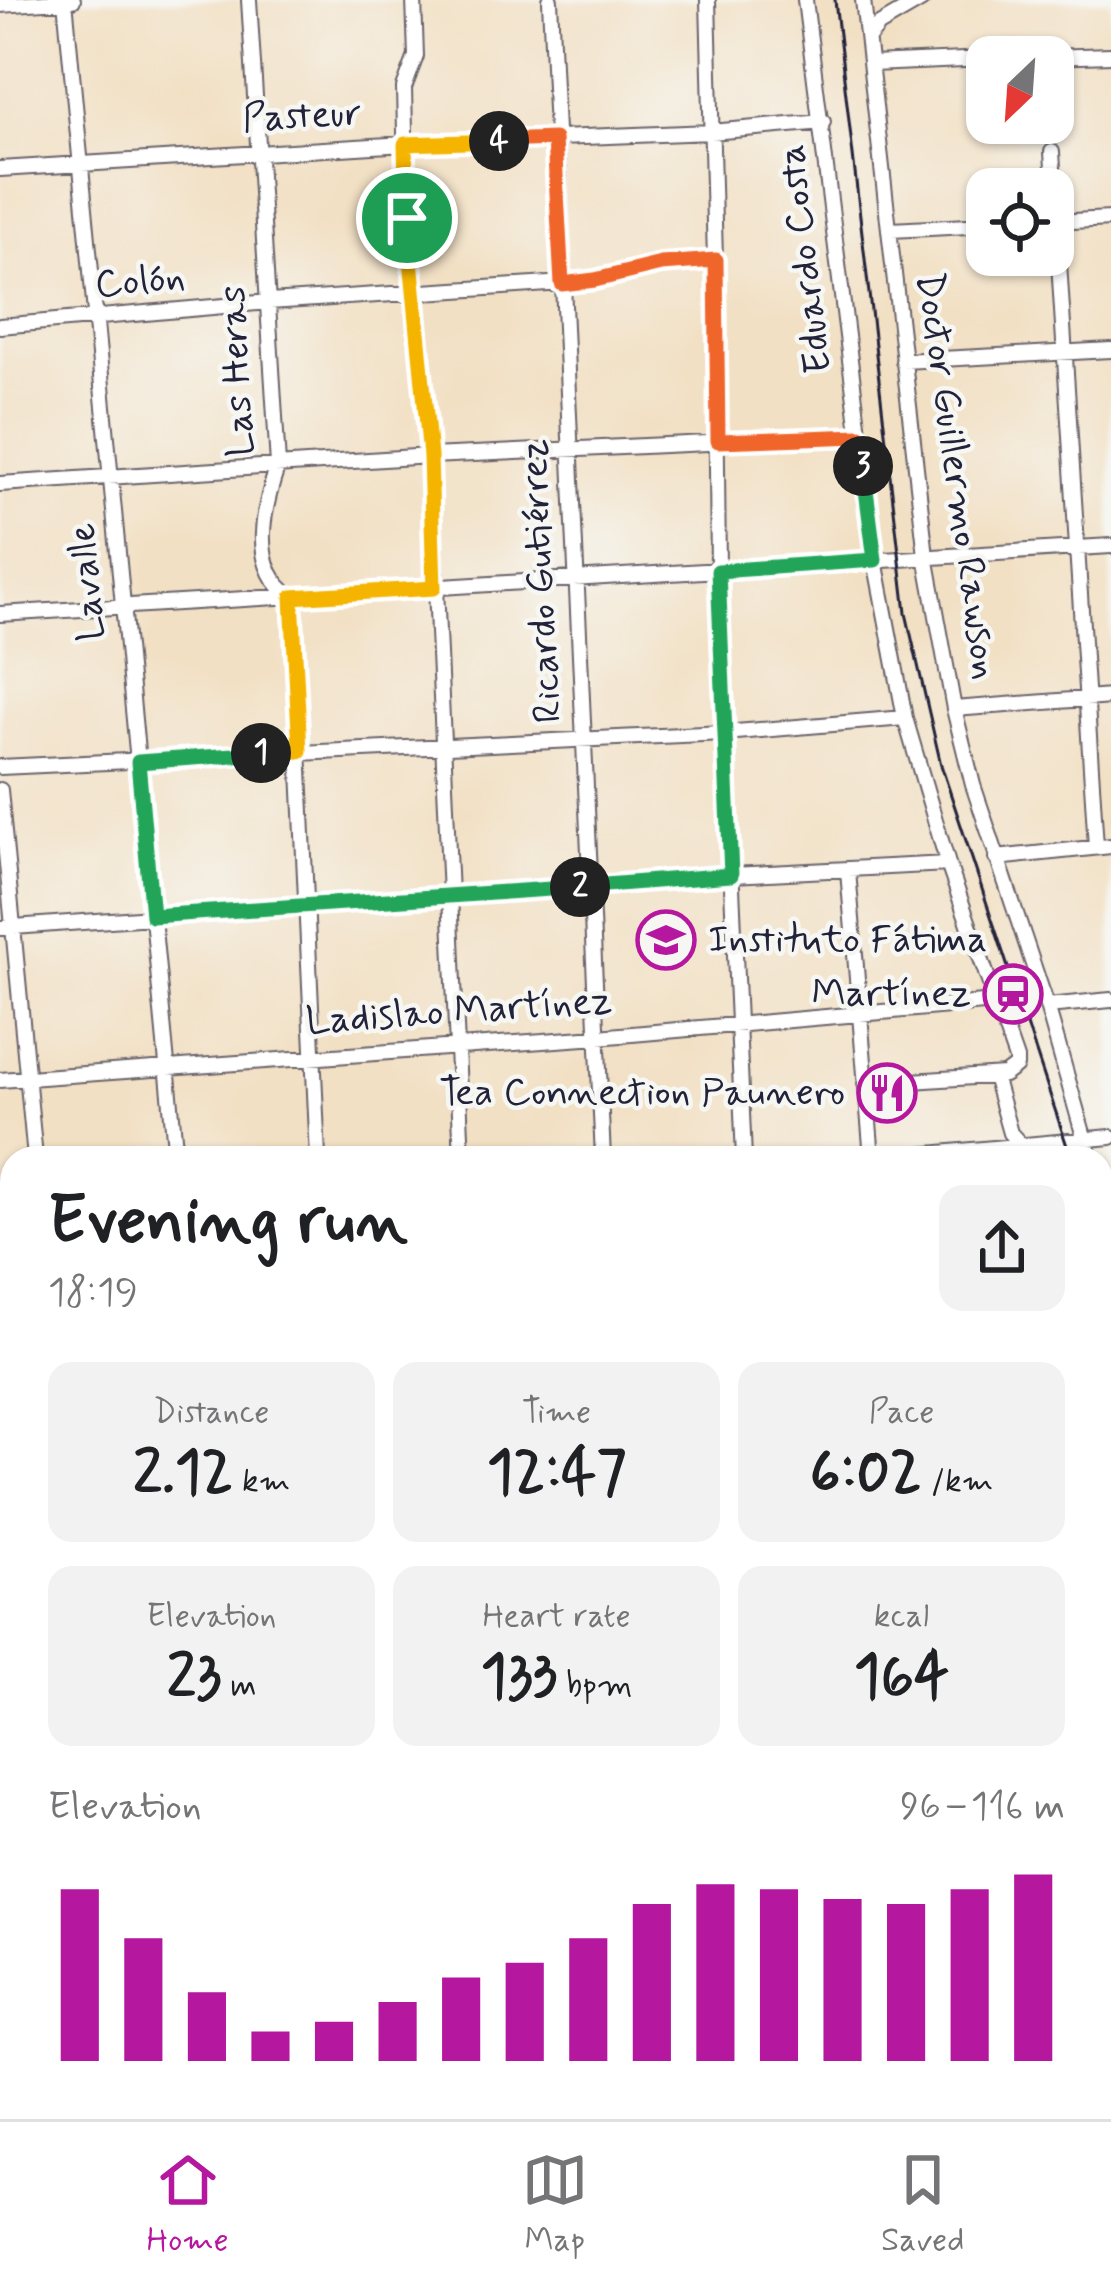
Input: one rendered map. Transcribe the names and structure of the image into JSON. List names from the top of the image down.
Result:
{
  "streets": {
    "street": [
      "Pasteur",
      "Eduardo Costa",
      "Colón",
      "Las Heras",
      "Doctor Guillermo Rawson",
      "Ricardo Gutiérrez",
      "Lavalle",
      "Ladislao Martínez"
    ]
  },
  "crossings": [
    ["Pasteur", "Eduardo Costa"],
    ["Pasteur", "Las Heras"],
    ["Pasteur", "Ricardo Gutiérrez"],
    ["Pasteur", "Lavalle"],
    ["Eduardo Costa", "Ladislao Martínez"],
    ["Colón", "Las Heras"],
    ["Colón", "Ricardo Gutiérrez"],
    ["Colón", "Lavalle"],
    ["Las Heras", "Ladislao Martínez"],
    ["Ricardo Gutiérrez", "Ladislao Martínez"],
    ["Lavalle", "Ladislao Martínez"]
  ],
  "places": {
    "school or university": ["Instituto Fátima"],
    "station": ["Martínez"],
    "restaurant": ["Tea Connection Paunero"]
  },
  "north": "bottom left",
  "page": {
    "pins": [
      "4",
      "3",
      "1",
      "2"
    ],
    "heading": ["Evening run", "18:19"],
    "stats": [
      ["Distance", "2.12 km"],
      ["Time", "12:47"],
      ["Pace", "6:02 /km"],
      ["Elevation", "23 m"],
      ["Heart rate", "133 bpm"],
      ["kcal", "164"]
    ],
    "chart": ["Elevation", "96–116 m"],
    "tabs": ["Home", "Map", "Saved"]
  }
}
